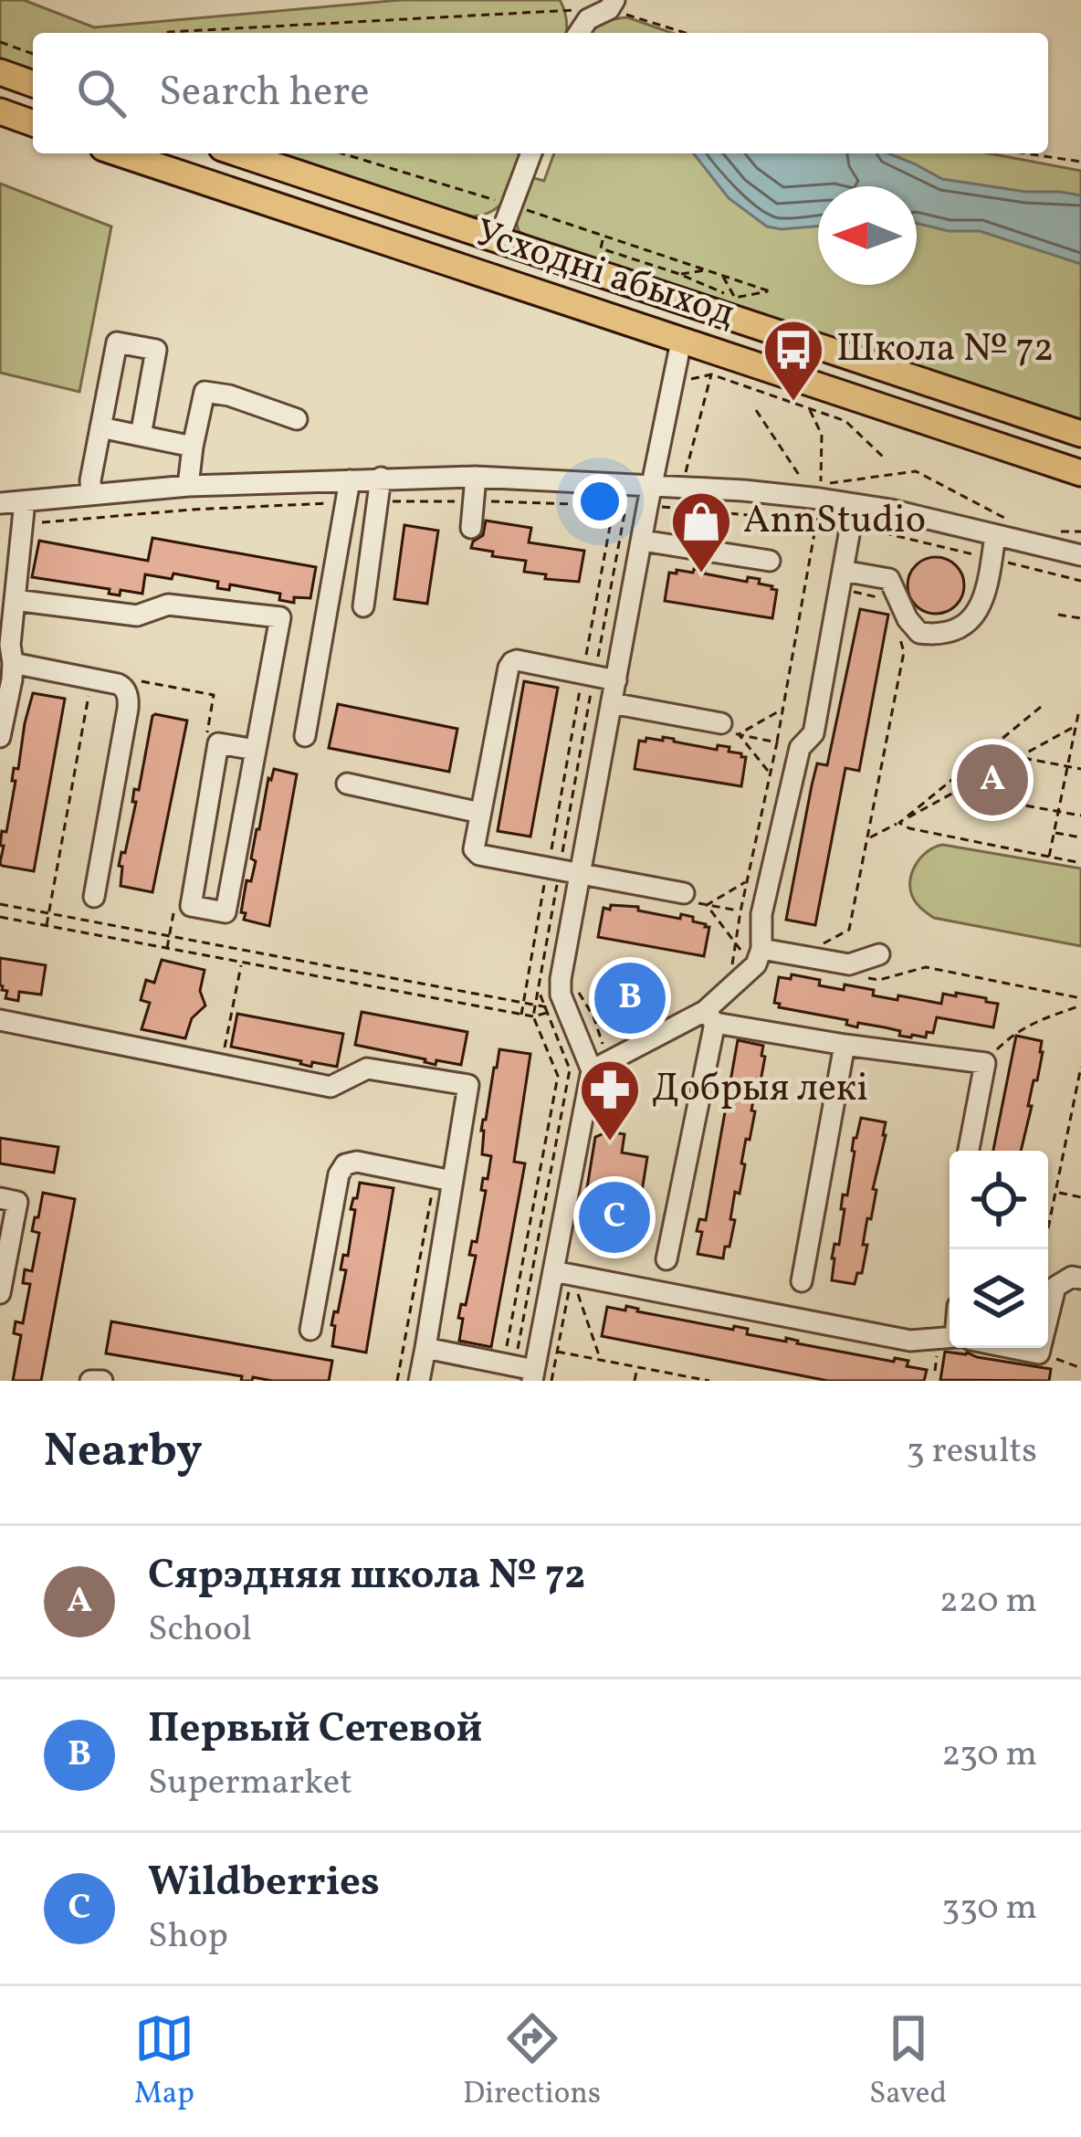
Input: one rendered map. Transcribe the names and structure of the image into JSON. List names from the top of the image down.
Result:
{
  "streets": {
    "main road": ["Усходні абыход"]
  },
  "places": {
    "bus stop": ["Школа № 72"],
    "shop": ["AnnStudio"],
    "pharmacy": ["Добрыя лекі"]
  },
  "north": "left",
  "page": {
    "search": "Search here",
    "pins": ["A", "B", "C"],
    "heading": ["Nearby", "3 results"],
    "list": [
      {
        "mark": "A",
        "name": "Сярэдняя школа № 72",
        "note": "School",
        "value": "220 m"
      },
      {
        "mark": "B",
        "name": "Первый Сетевой",
        "note": "Supermarket",
        "value": "230 m"
      },
      {
        "mark": "C",
        "name": "Wildberries",
        "note": "Shop",
        "value": "330 m"
      }
    ],
    "nav": ["Map", "Directions", "Saved"]
  }
}
